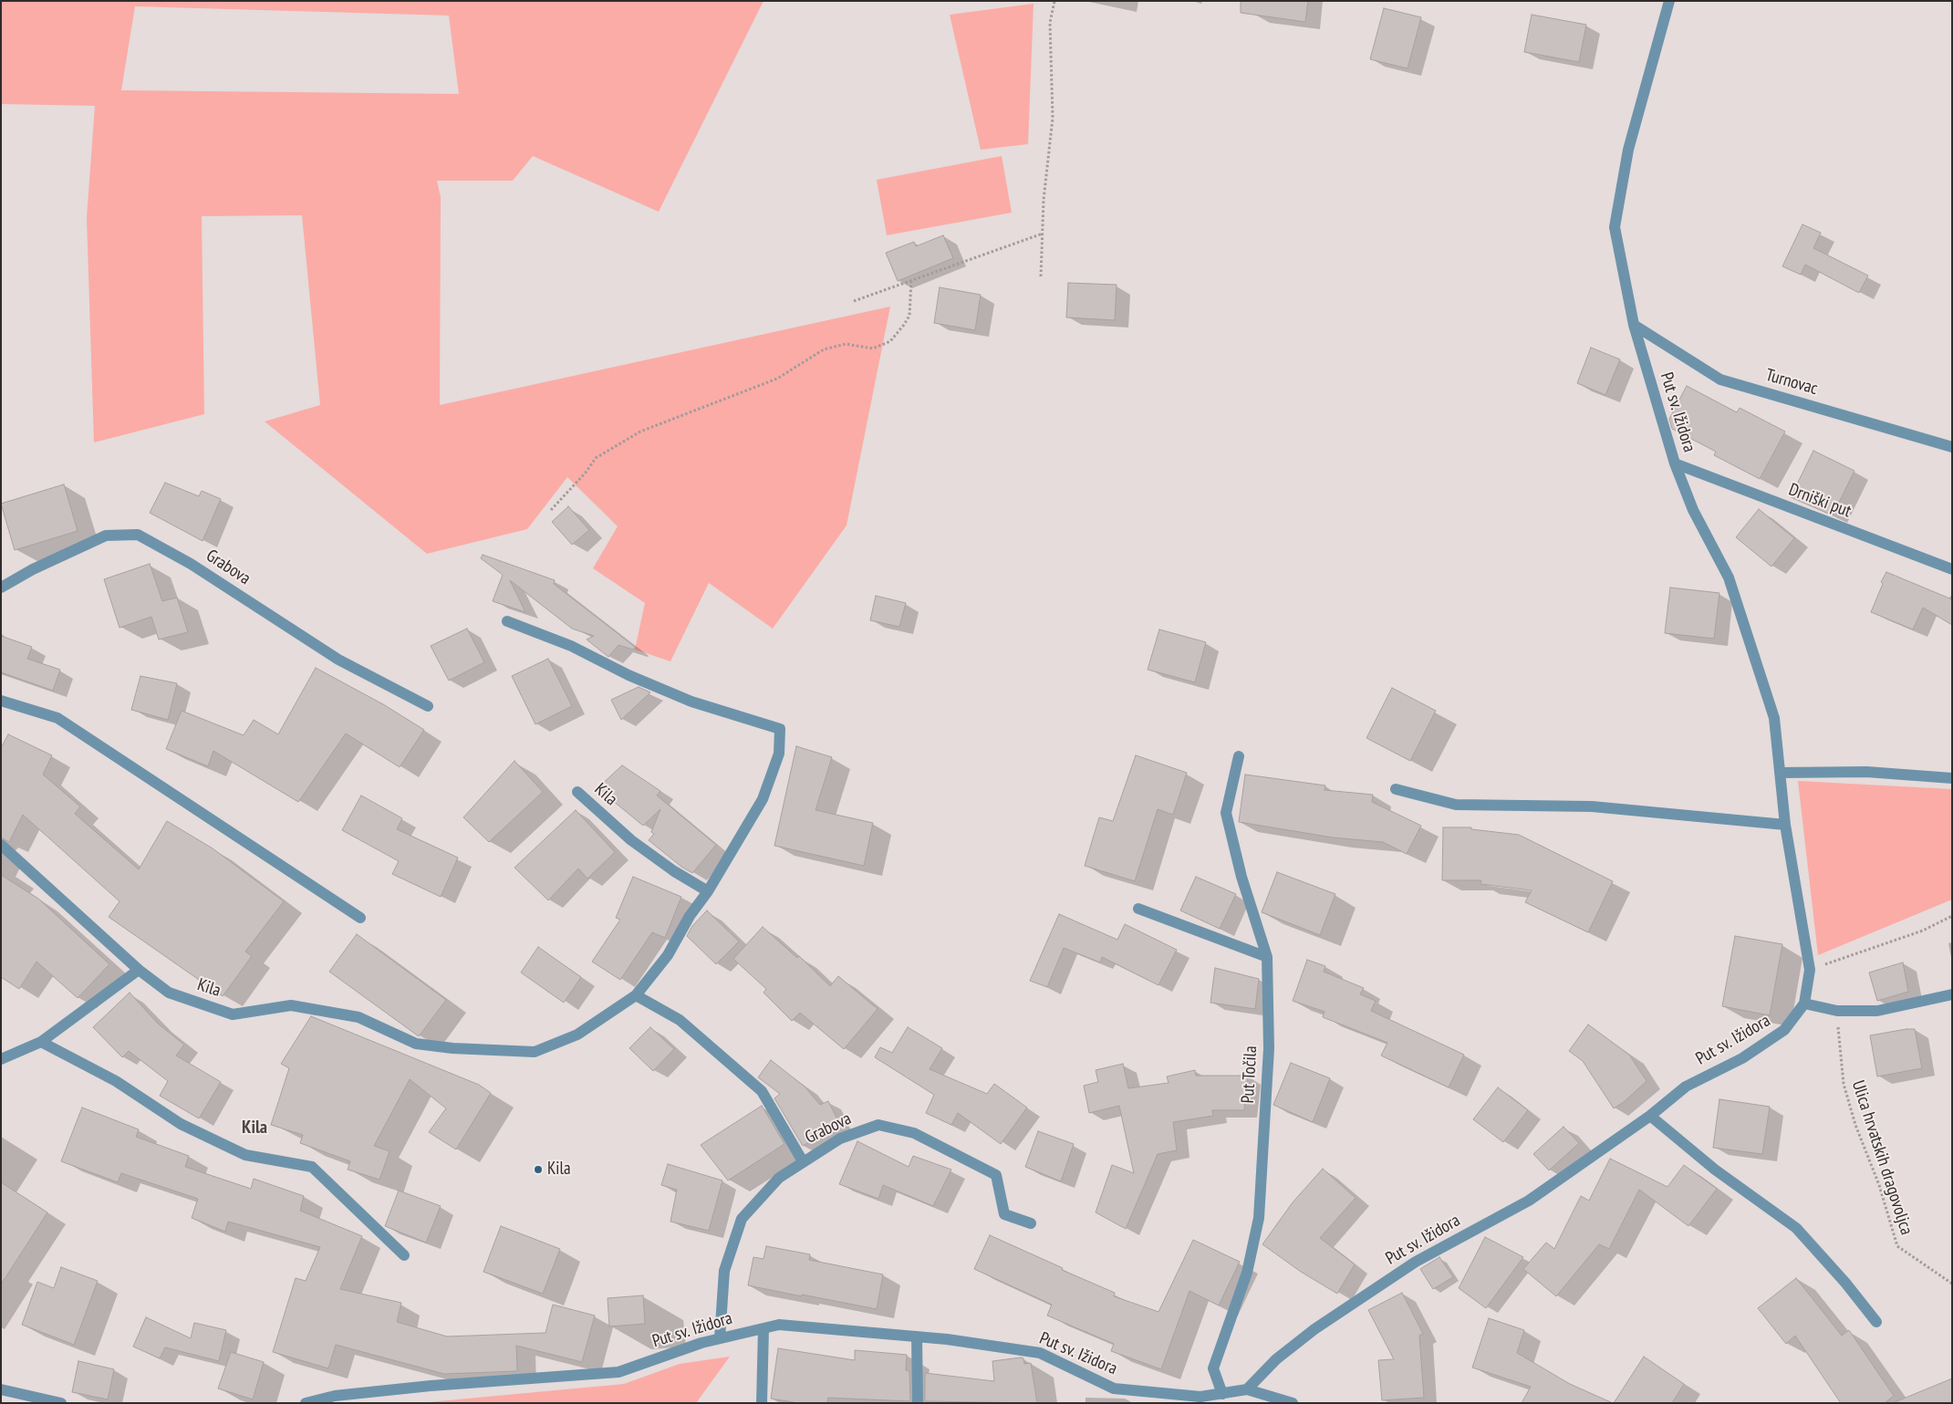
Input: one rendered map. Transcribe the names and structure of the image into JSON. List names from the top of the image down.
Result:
{
  "streets": {
    "street": [
      "Turnovac",
      "Put sv. Ižidora",
      "Drniški put",
      "Grabova",
      "Kila",
      "Put Točila"
    ],
    "path": ["Ulica hrvatskih dragovoljca"]
  },
  "crossings": [
    ["Turnovac", "Put sv. Ižidora"],
    ["Put sv. Ižidora", "Drniški put"],
    ["Put sv. Ižidora", "Grabova"],
    ["Put sv. Ižidora", "Put Točila"]
  ],
  "districts": ["Kila"],
  "places": ["Kila"]
}
